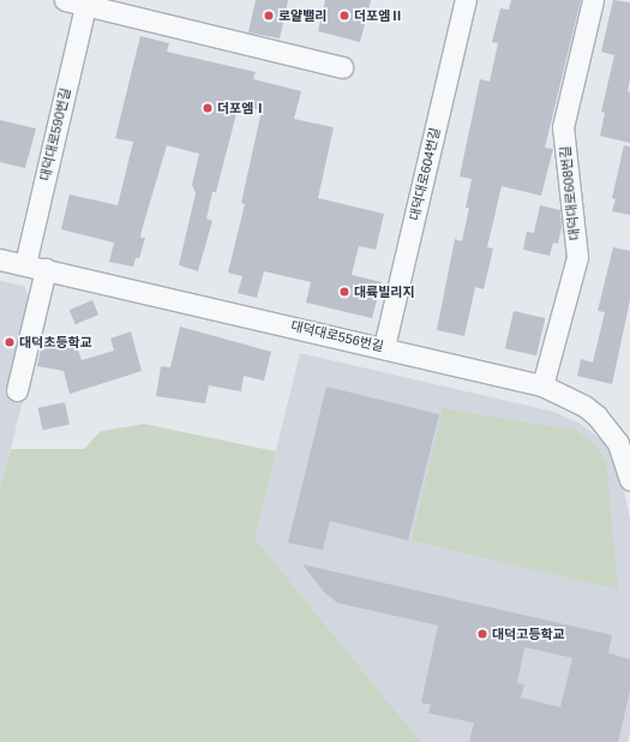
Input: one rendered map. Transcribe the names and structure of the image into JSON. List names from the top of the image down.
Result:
{
  "streets": {
    "street": [
      "대덕대로590번길",
      "대덕대로604번길",
      "대덕대로608번길",
      "대덕대로556번길"
    ]
  },
  "crossings": [
    ["대덕대로590번길", "대덕대로556번길"],
    ["대덕대로604번길", "대덕대로556번길"],
    ["대덕대로608번길", "대덕대로556번길"]
  ],
  "places": [
    "로얄밸리",
    "더포엠Ⅱ",
    "더포엠Ⅰ",
    "대륙빌리지",
    "대덕초등학교",
    "대덕고등학교"
  ]
}
